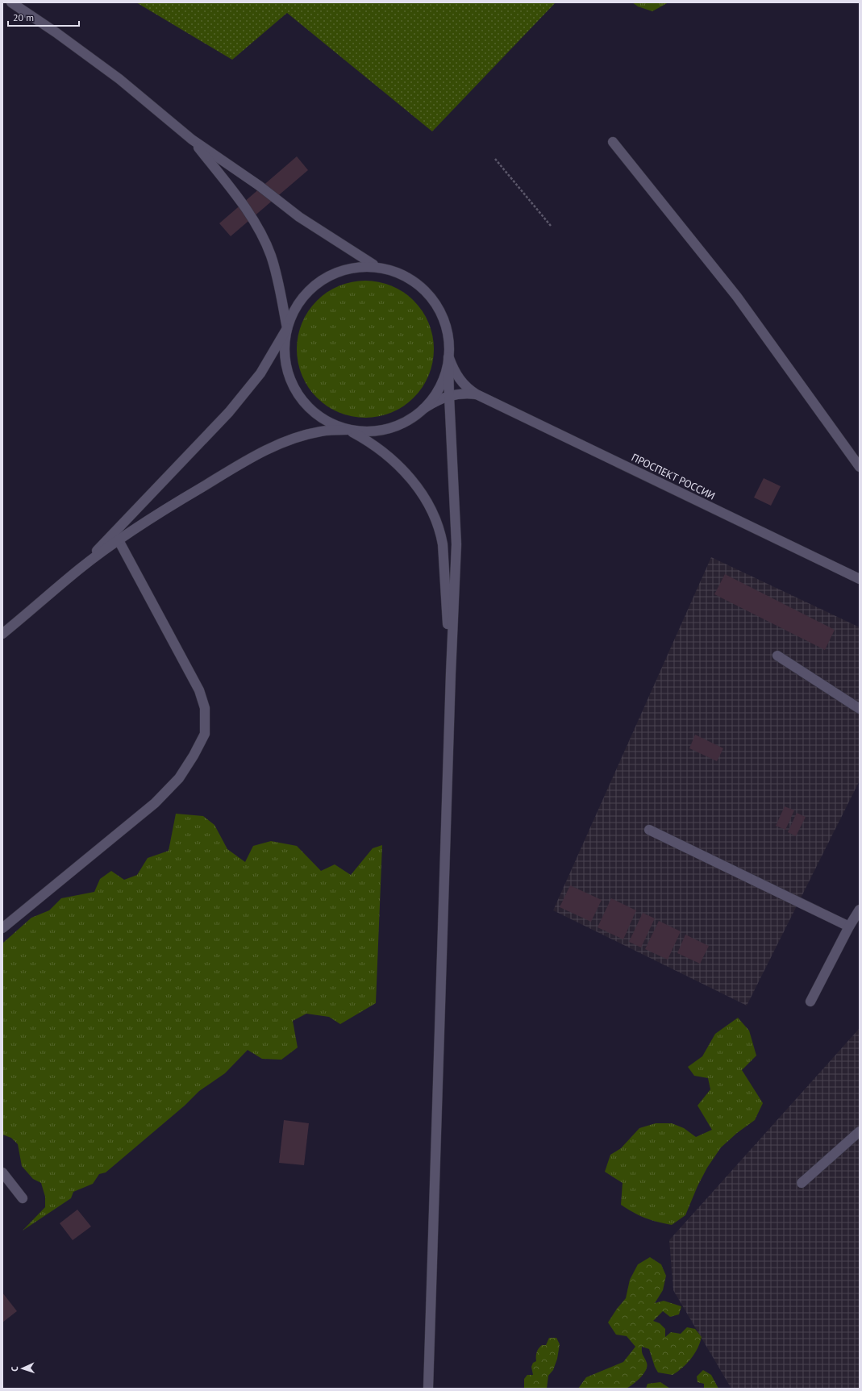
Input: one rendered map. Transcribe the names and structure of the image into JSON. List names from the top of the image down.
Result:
{
  "streets": {
    "street": ["ПРОСПЕКТ РОССИИ"]
  },
  "scale_bar": "20 m",
  "north": "left"
}
